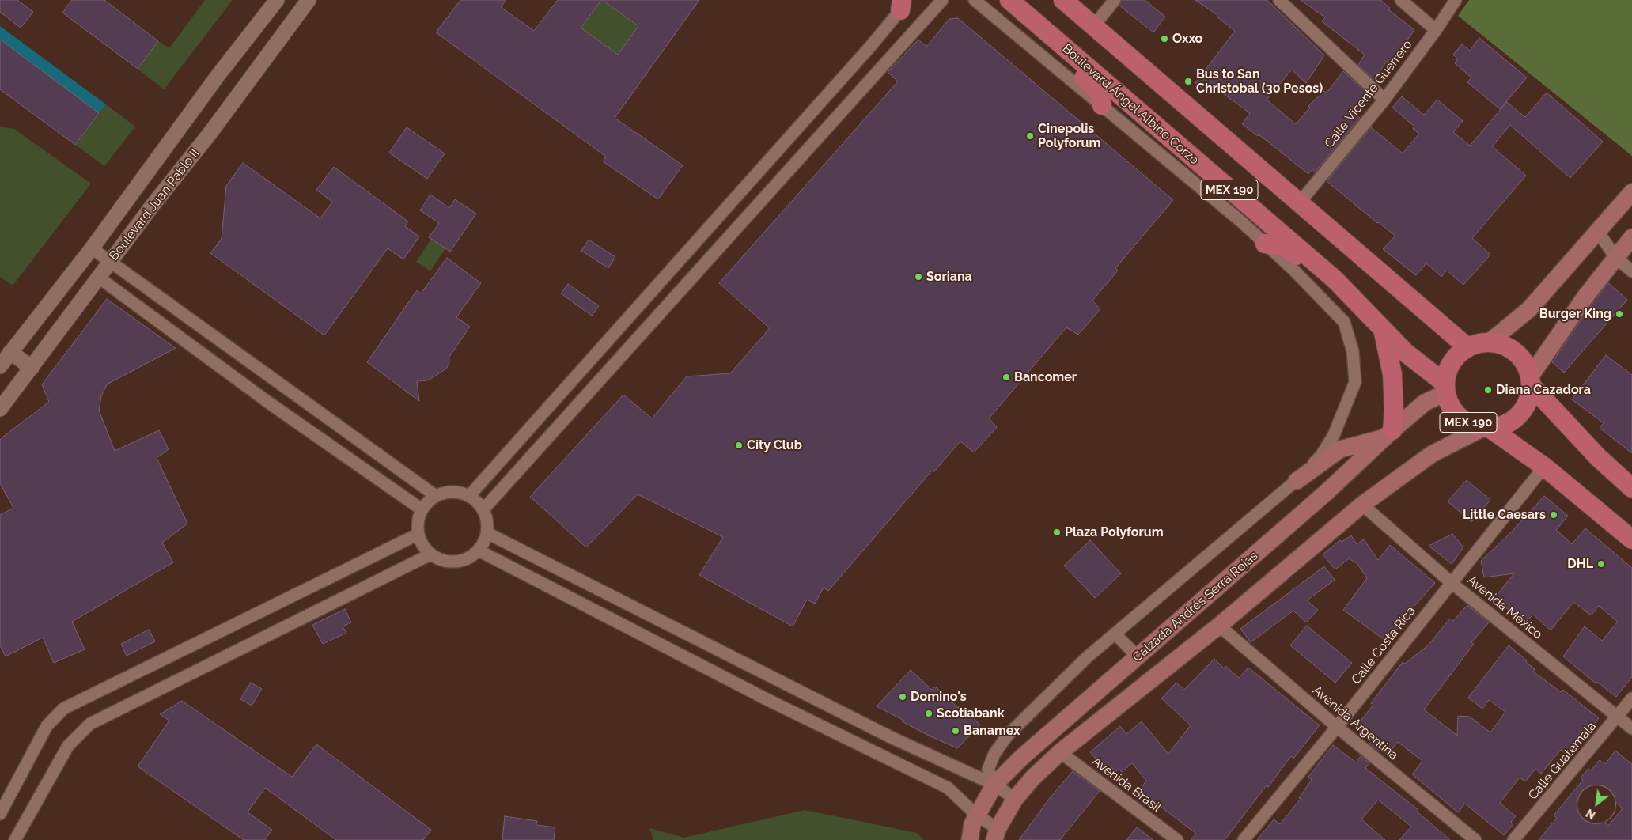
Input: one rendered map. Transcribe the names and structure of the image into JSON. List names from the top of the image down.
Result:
{
  "streets": {
    "main road": ["Boulevard Ángel Albino Corzo", "MEX 190", "Calzada Andrés Serra Rojas"],
    "street": [
      "Calle Vicente Guerrero",
      "Boulevard Juan Pablo II",
      "Avenida México",
      "Calle Costa Rica",
      "Avenida Argentina",
      "Calle Guatemala",
      "Avenida Brasil"
    ]
  },
  "crossings": [
    ["Calle Vicente Guerrero", "MEX 190"],
    ["Boulevard Ángel Albino Corzo", "MEX 190"],
    ["Boulevard Ángel Albino Corzo", "Calzada Andrés Serra Rojas"],
    ["MEX 190", "Calzada Andrés Serra Rojas"],
    ["MEX 190", "Calle Costa Rica"],
    ["Calzada Andrés Serra Rojas", "Avenida México"],
    ["Calzada Andrés Serra Rojas", "Avenida Argentina"],
    ["Calzada Andrés Serra Rojas", "Avenida Brasil"],
    ["Avenida México", "Calle Costa Rica"],
    ["Avenida México", "Calle Guatemala"],
    ["Calle Costa Rica", "Avenida Argentina"]
  ],
  "places": [
    "Oxxo",
    "Bus to San Christobal (30 Pesos)",
    "Cinepolis Polyforum",
    "Soriana",
    "Burger King",
    "Bancomer",
    "Diana Cazadora",
    "City Club",
    "Little Caesars",
    "Plaza Polyforum",
    "DHL",
    "Domino's",
    "Scotiabank",
    "Banamex"
  ],
  "north": "bottom left"
}
